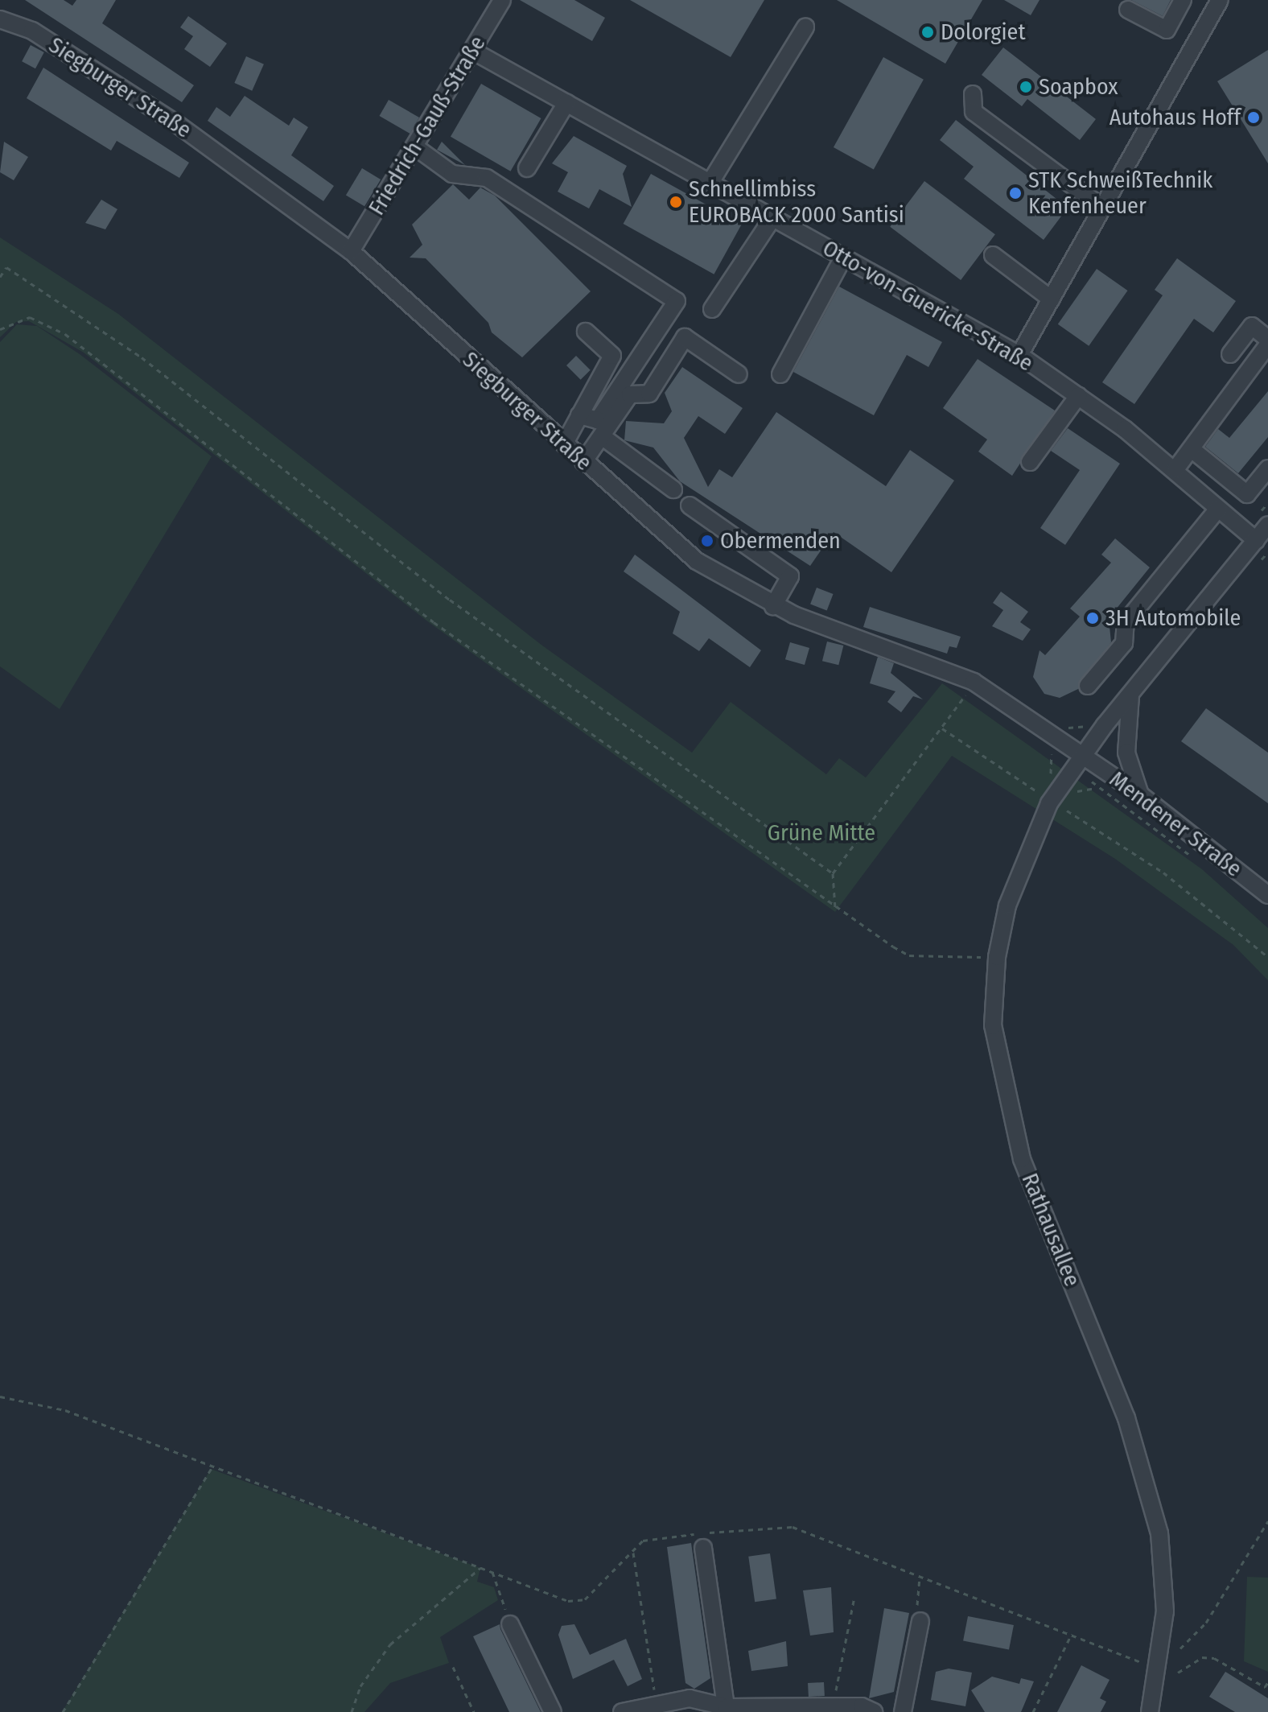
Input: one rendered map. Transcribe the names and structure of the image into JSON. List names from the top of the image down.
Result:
{
  "streets": {
    "street": [
      "Siegburger Straße",
      "Friedrich-Gauß-Straße",
      "Otto-von-Guericke-Straße",
      "Mendener Straße",
      "Rathausallee"
    ]
  },
  "crossings": [
    ["Siegburger Straße", "Friedrich-Gauß-Straße"],
    ["Siegburger Straße", "Mendener Straße"],
    ["Siegburger Straße", "Rathausallee"],
    ["Friedrich-Gauß-Straße", "Otto-von-Guericke-Straße"],
    ["Otto-von-Guericke-Straße", "Rathausallee"],
    ["Mendener Straße", "Rathausallee"]
  ],
  "parks": ["Grüne Mitte"],
  "places": [
    "Dolorgiet",
    "Soapbox",
    "Autohaus Hoff",
    "STK SchweißTechnik Kenfenheuer",
    "Schnellimbiss EUROBACK 2000 Santisi",
    "Obermenden",
    "3H Automobile"
  ]
}
